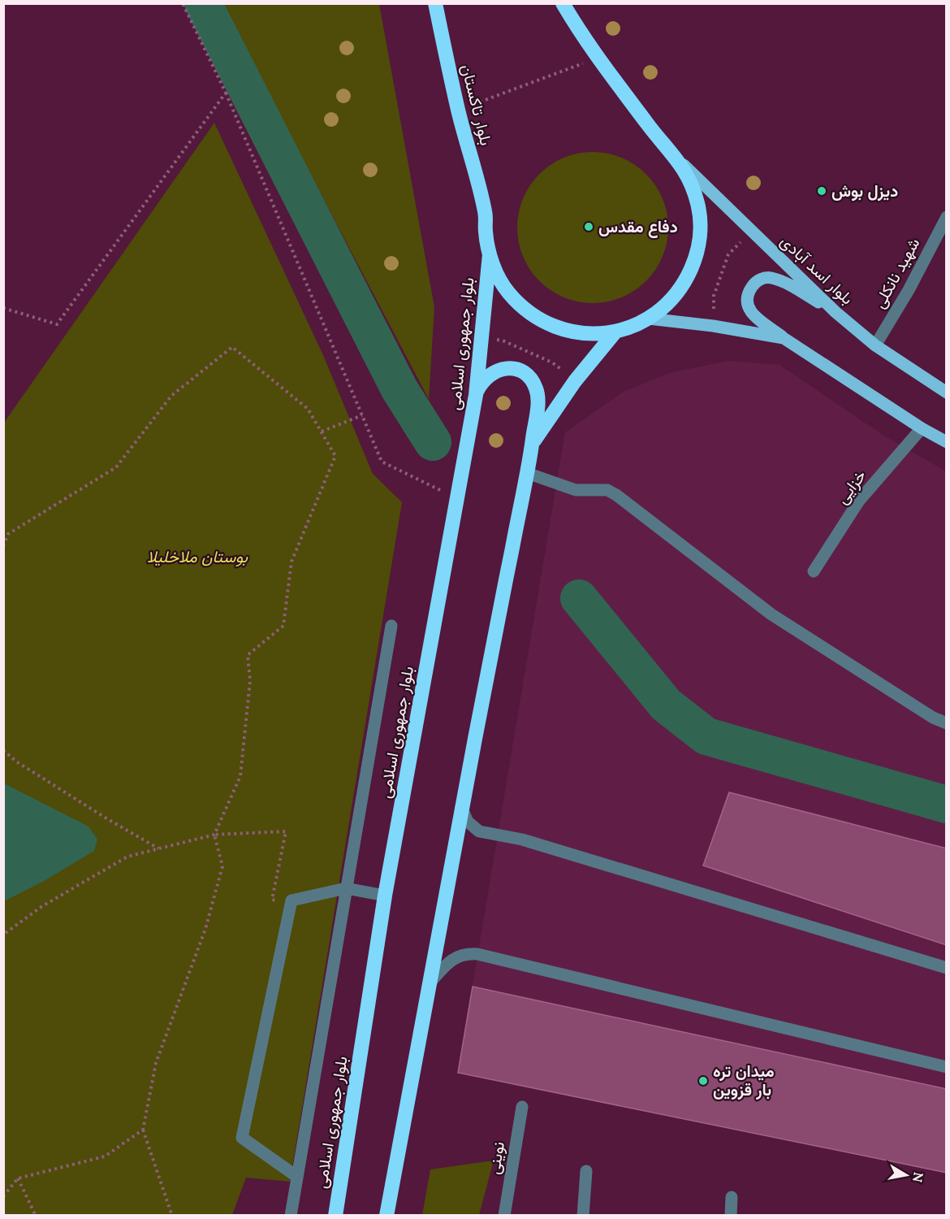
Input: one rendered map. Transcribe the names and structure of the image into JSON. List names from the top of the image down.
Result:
{
  "streets": {
    "highway": ["بلوار تاکستان", "بلوار جمهوری اسلامی"],
    "main road": ["بلوار اسد آبادی"],
    "street": ["شهید نانکلی", "خزایی", "نوینی"]
  },
  "crossings": [
    ["بلوار تاکستان", "بلوار جمهوری اسلامی"],
    ["بلوار اسد آبادی", "شهید نانکلی"]
  ],
  "parks": ["بوستان ملاخلیلا"],
  "places": ["دیزل بوش", "دفاع مقدس", "میدان تره بار قزوین"],
  "north": "right"
}
